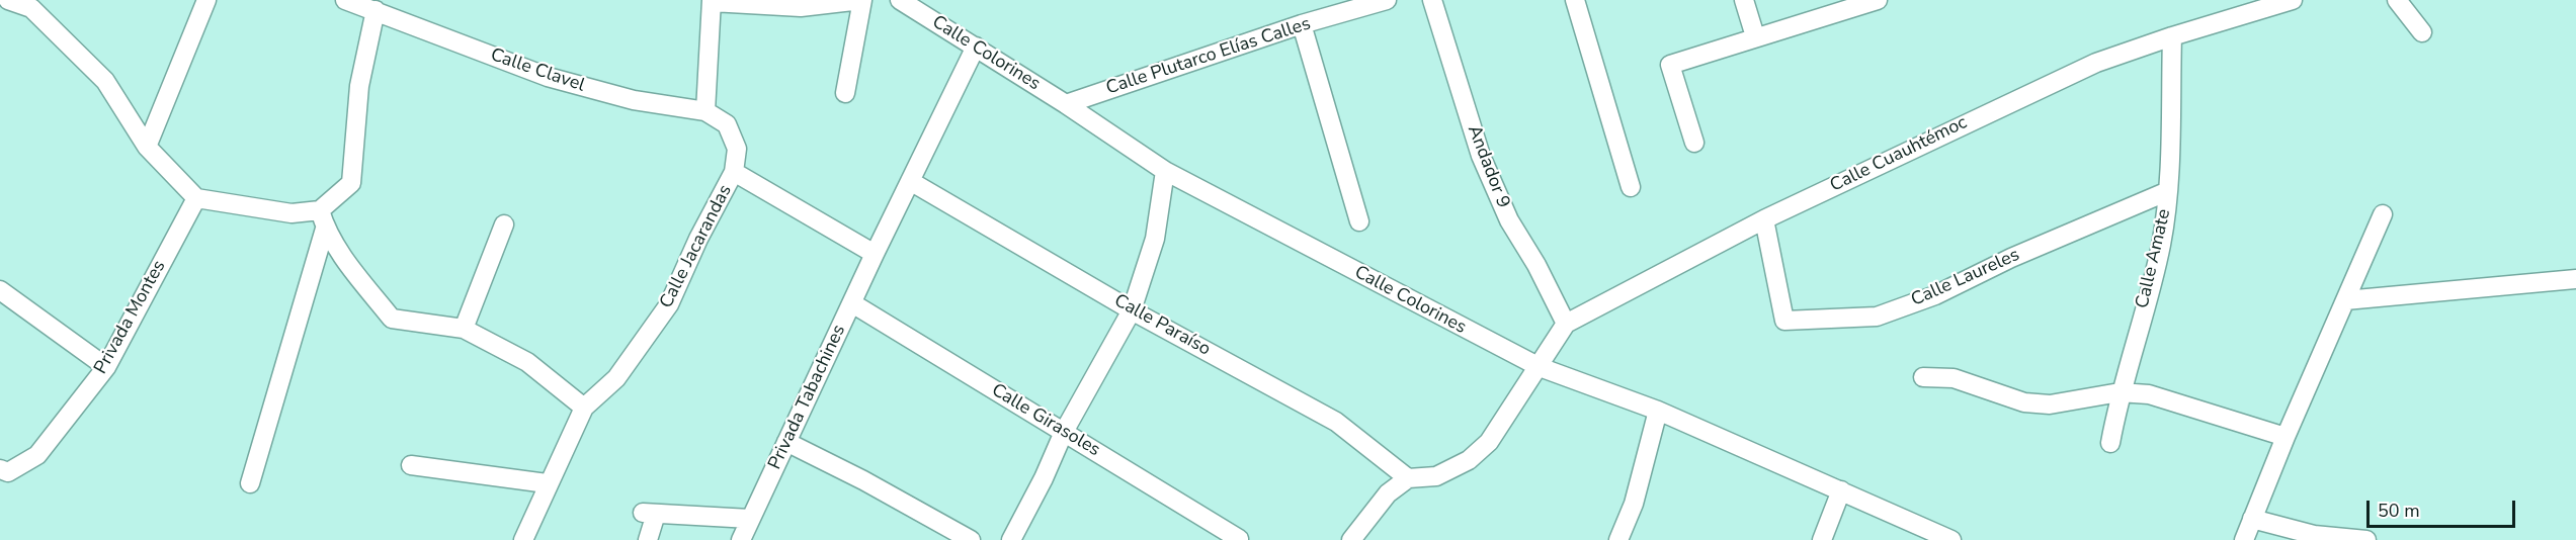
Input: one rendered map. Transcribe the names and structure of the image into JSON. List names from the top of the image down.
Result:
{
  "streets": {
    "street": [
      "Calle Colorines",
      "Calle Plutarco Elías Calles",
      "Calle Clavel",
      "Calle Cuauhtémoc",
      "Andador 9",
      "Calle Jacarandas",
      "Calle Amate",
      "Calle Laureles",
      "Privada Montes",
      "Calle Paraíso",
      "Privada Tabachines",
      "Calle Girasoles"
    ]
  },
  "crossings": [
    ["Calle Colorines", "Calle Plutarco Elías Calles"],
    ["Calle Colorines", "Privada Tabachines"],
    ["Calle Clavel", "Calle Jacarandas"],
    ["Calle Cuauhtémoc", "Andador 9"],
    ["Calle Cuauhtémoc", "Calle Amate"],
    ["Calle Cuauhtémoc", "Calle Laureles"],
    ["Calle Amate", "Calle Laureles"],
    ["Calle Paraíso", "Privada Tabachines"],
    ["Privada Tabachines", "Calle Girasoles"]
  ],
  "scale_bar": "50 m"
}
